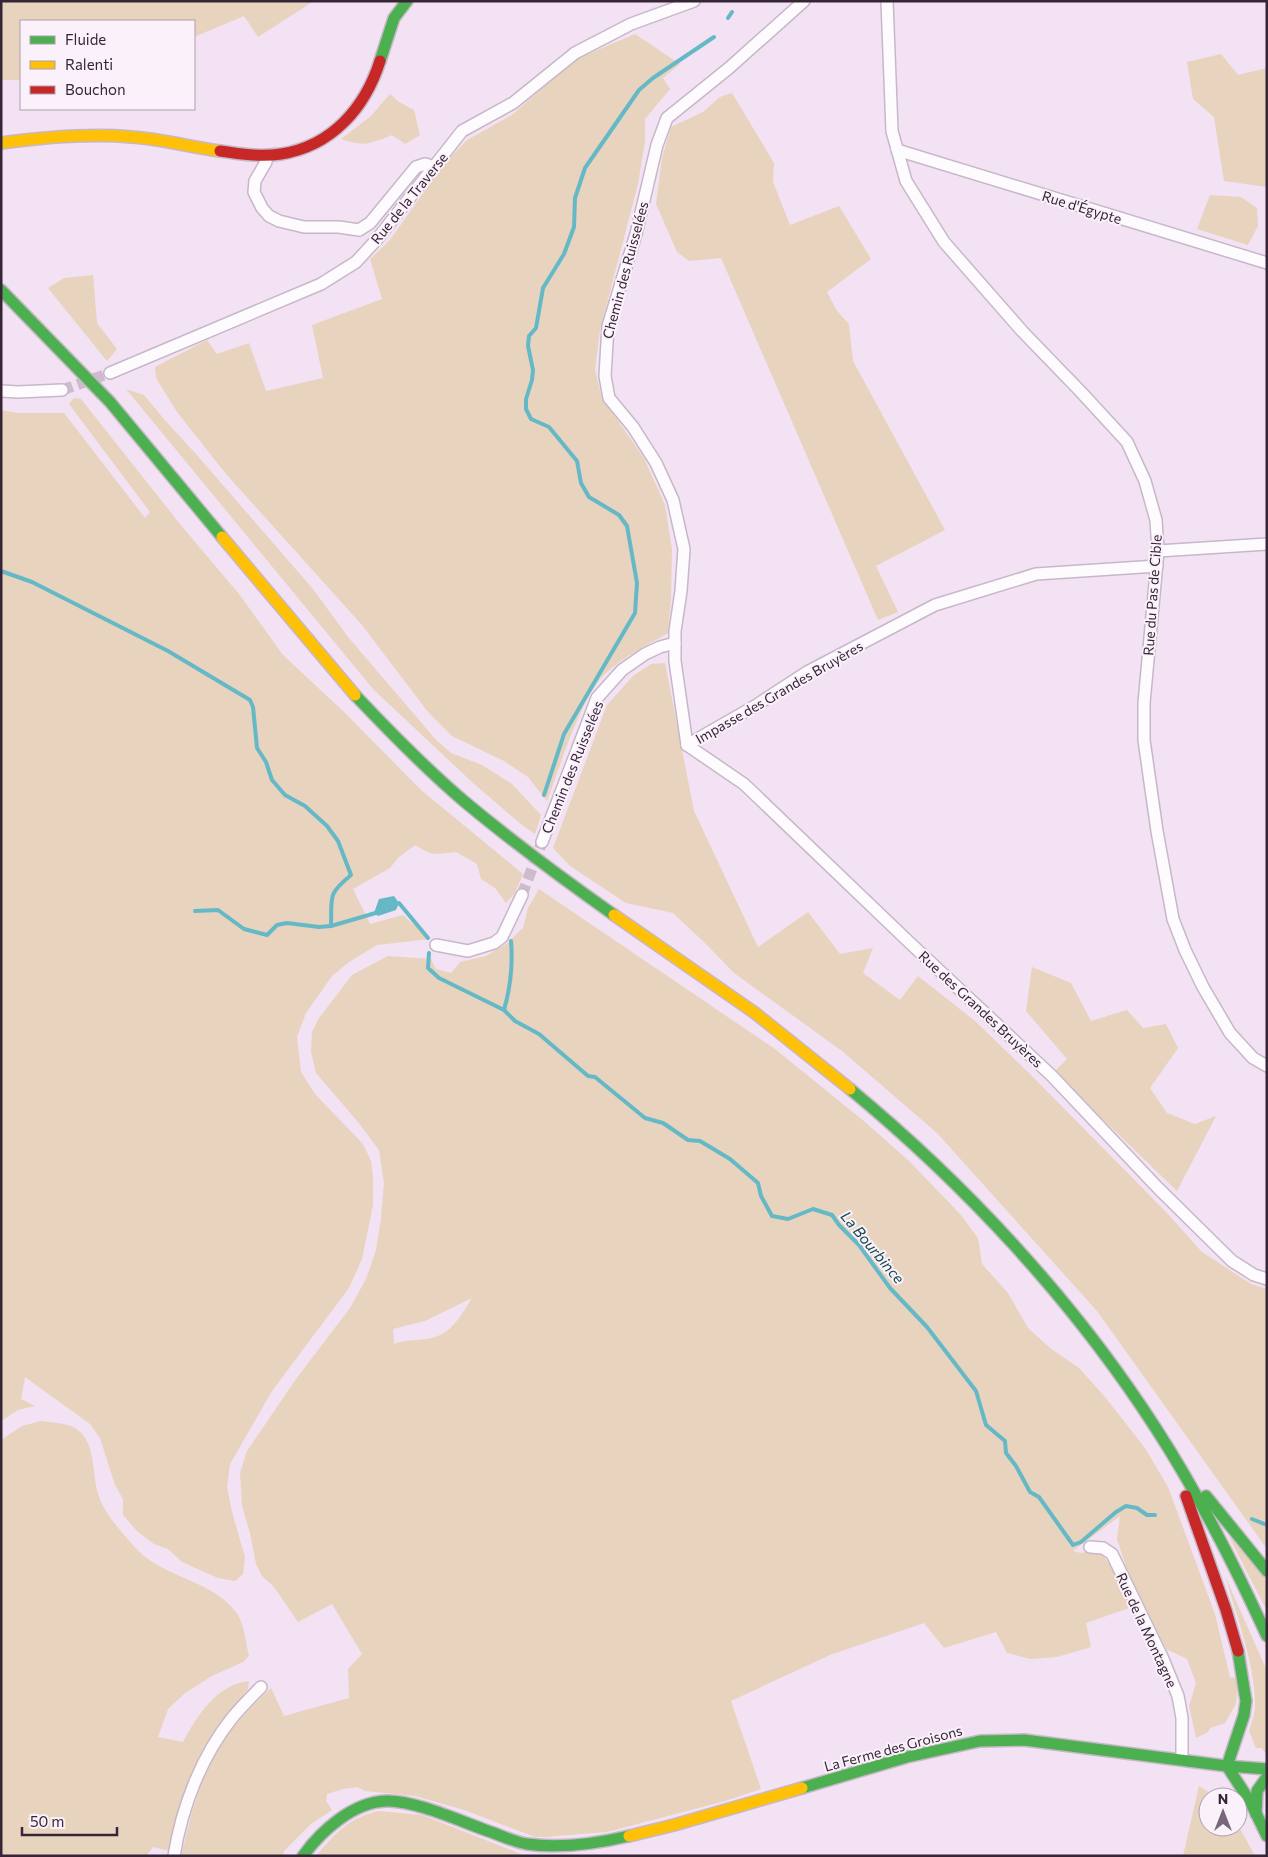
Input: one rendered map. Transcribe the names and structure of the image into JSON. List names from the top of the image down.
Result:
{
  "streets": {
    "main road": ["La Ferme des Groisons"],
    "street": [
      "Rue de la Traverse",
      "Rue d'Égypte",
      "Chemin des Ruisselées",
      "Rue du Pas de Cible",
      "Impasse des Grandes Bruyères",
      "Rue des Grandes Bruyères",
      "Rue de la Montagne"
    ]
  },
  "crossings": [
    ["Rue d'Égypte", "Rue du Pas de Cible"],
    ["Chemin des Ruisselées", "Impasse des Grandes Bruyères"],
    ["Chemin des Ruisselées", "Rue des Grandes Bruyères"],
    ["Rue du Pas de Cible", "Impasse des Grandes Bruyères"],
    ["Impasse des Grandes Bruyères", "Rue des Grandes Bruyères"],
    ["Rue de la Montagne", "La Ferme des Groisons"]
  ],
  "water": ["La Bourbince"],
  "legend": ["Fluide", "Ralenti", "Bouchon"],
  "scale_bar": "50 m",
  "north": "top"
}
